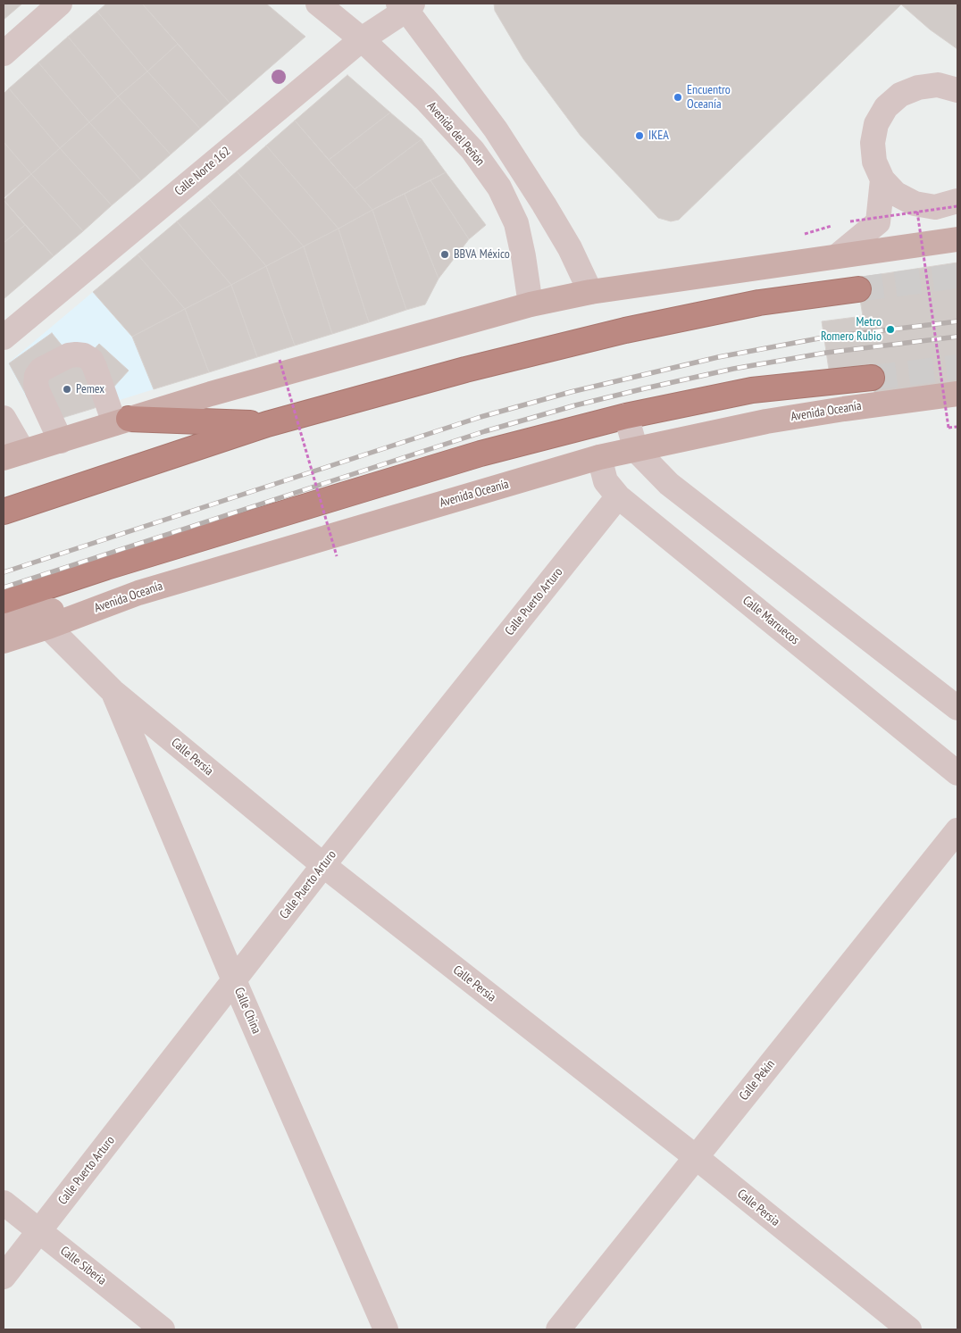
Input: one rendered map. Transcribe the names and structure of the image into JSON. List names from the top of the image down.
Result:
{
  "streets": {
    "main road": ["Avenida Oceanía"],
    "street": [
      "Avenida del Peñón",
      "Calle Norte 162",
      "Calle Puerto Arturo",
      "Calle Marruecos",
      "Calle Persia",
      "Calle China",
      "Calle Pekín",
      "Calle Siberia"
    ]
  },
  "crossings": [
    ["Avenida del Peñón", "Calle Norte 162"],
    ["Avenida Oceanía", "Calle Marruecos"],
    ["Avenida Oceanía", "Calle Persia"],
    ["Calle Puerto Arturo", "Calle Marruecos"],
    ["Calle Puerto Arturo", "Calle Persia"],
    ["Calle Puerto Arturo", "Calle China"],
    ["Calle Puerto Arturo", "Calle Siberia"],
    ["Calle Persia", "Calle China"],
    ["Calle Persia", "Calle Pekín"]
  ],
  "places": [
    "Encuentro Oceanía",
    "IKEA",
    "BBVA México",
    "Metro Romero Rubio",
    "Pemex"
  ]
}
